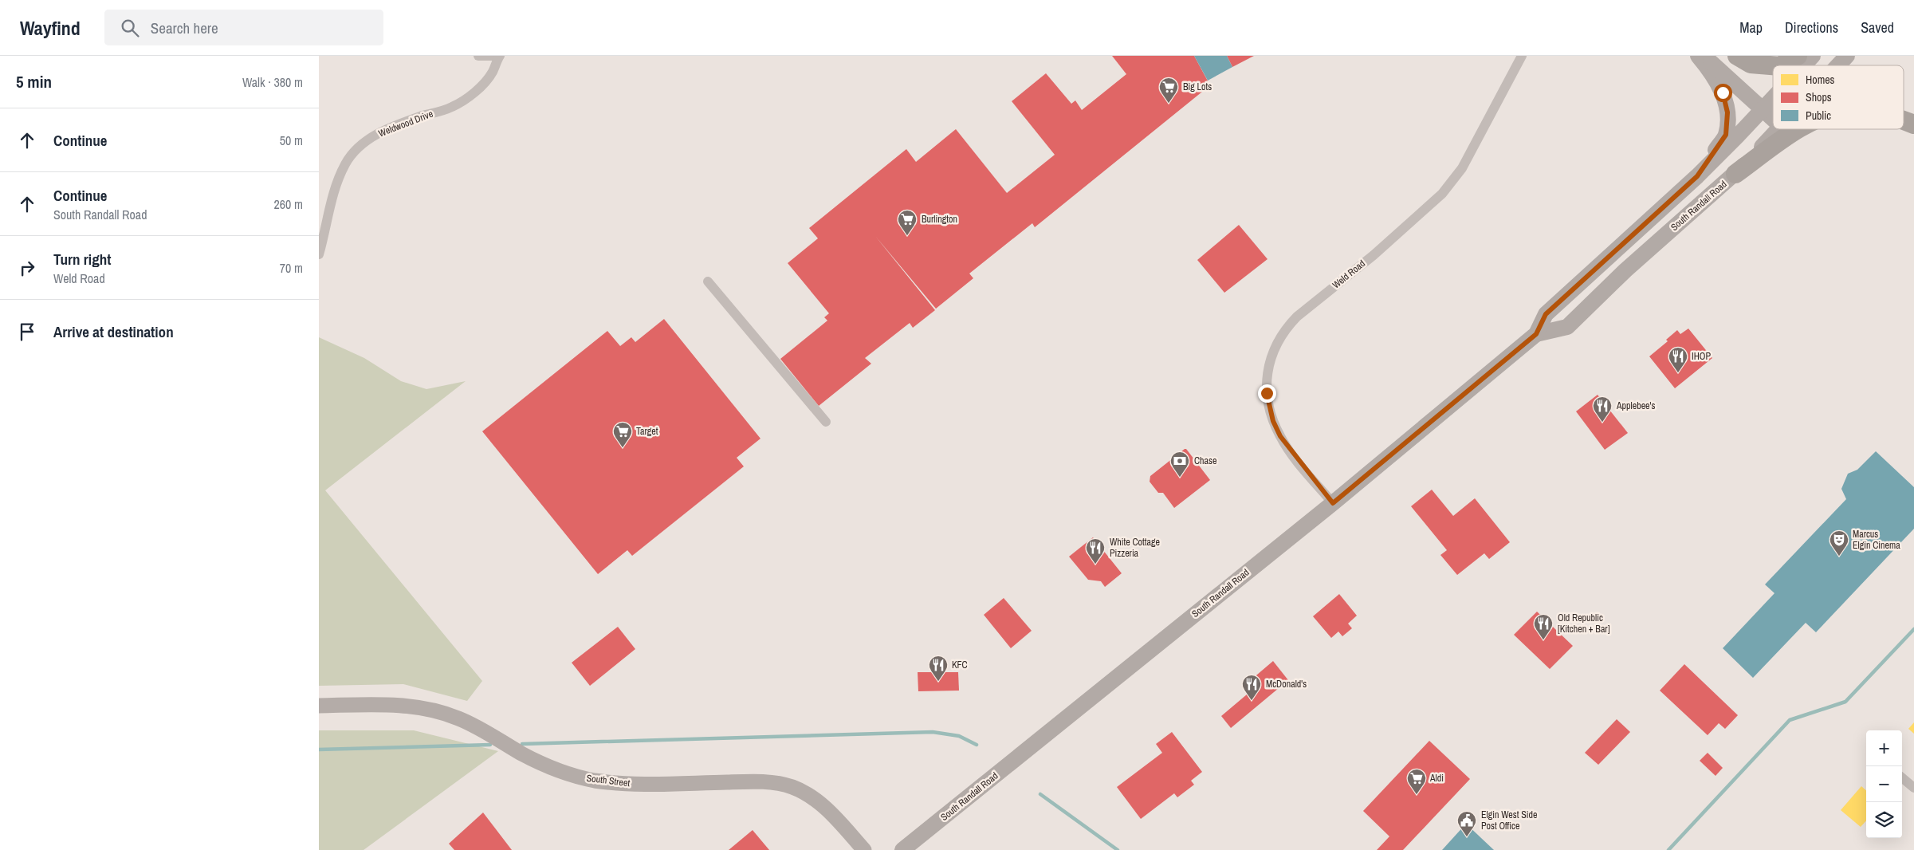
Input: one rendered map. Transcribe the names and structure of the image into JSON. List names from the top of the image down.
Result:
{
  "streets": {
    "main road": ["South Randall Road"],
    "street": ["Weldwood Drive", "Weld Road", "South Street"]
  },
  "crossings": [
    ["South Randall Road", "Weld Road"]
  ],
  "places": {
    "supermarket": [
      "Big Lots",
      "Burlington",
      "Target",
      "Aldi"
    ],
    "restaurant": [
      "IHOP",
      "Applebee's",
      "White Cottage Pizzeria",
      "Old Republic [Kitchen + Bar]",
      "KFC",
      "McDonald's"
    ],
    "bank": ["Chase"],
    "theatre": ["Marcus Elgin Cinema"],
    "public building": ["Elgin West Side Post Office"]
  },
  "legend": ["Homes", "Shops", "Public"],
  "page": {
    "header": "Wayfind",
    "search": "Search here",
    "nav": ["Map", "Directions", "Saved"],
    "heading": ["5 min", "Walk · 380 m"],
    "list": [
      ["Continue", "50 m"],
      ["Continue", "South Randall Road", "260 m"],
      ["Turn right", "Weld Road", "70 m"],
      "Arrive at destination"
    ],
    "map_buttons": ["+", "−"]
  }
}
